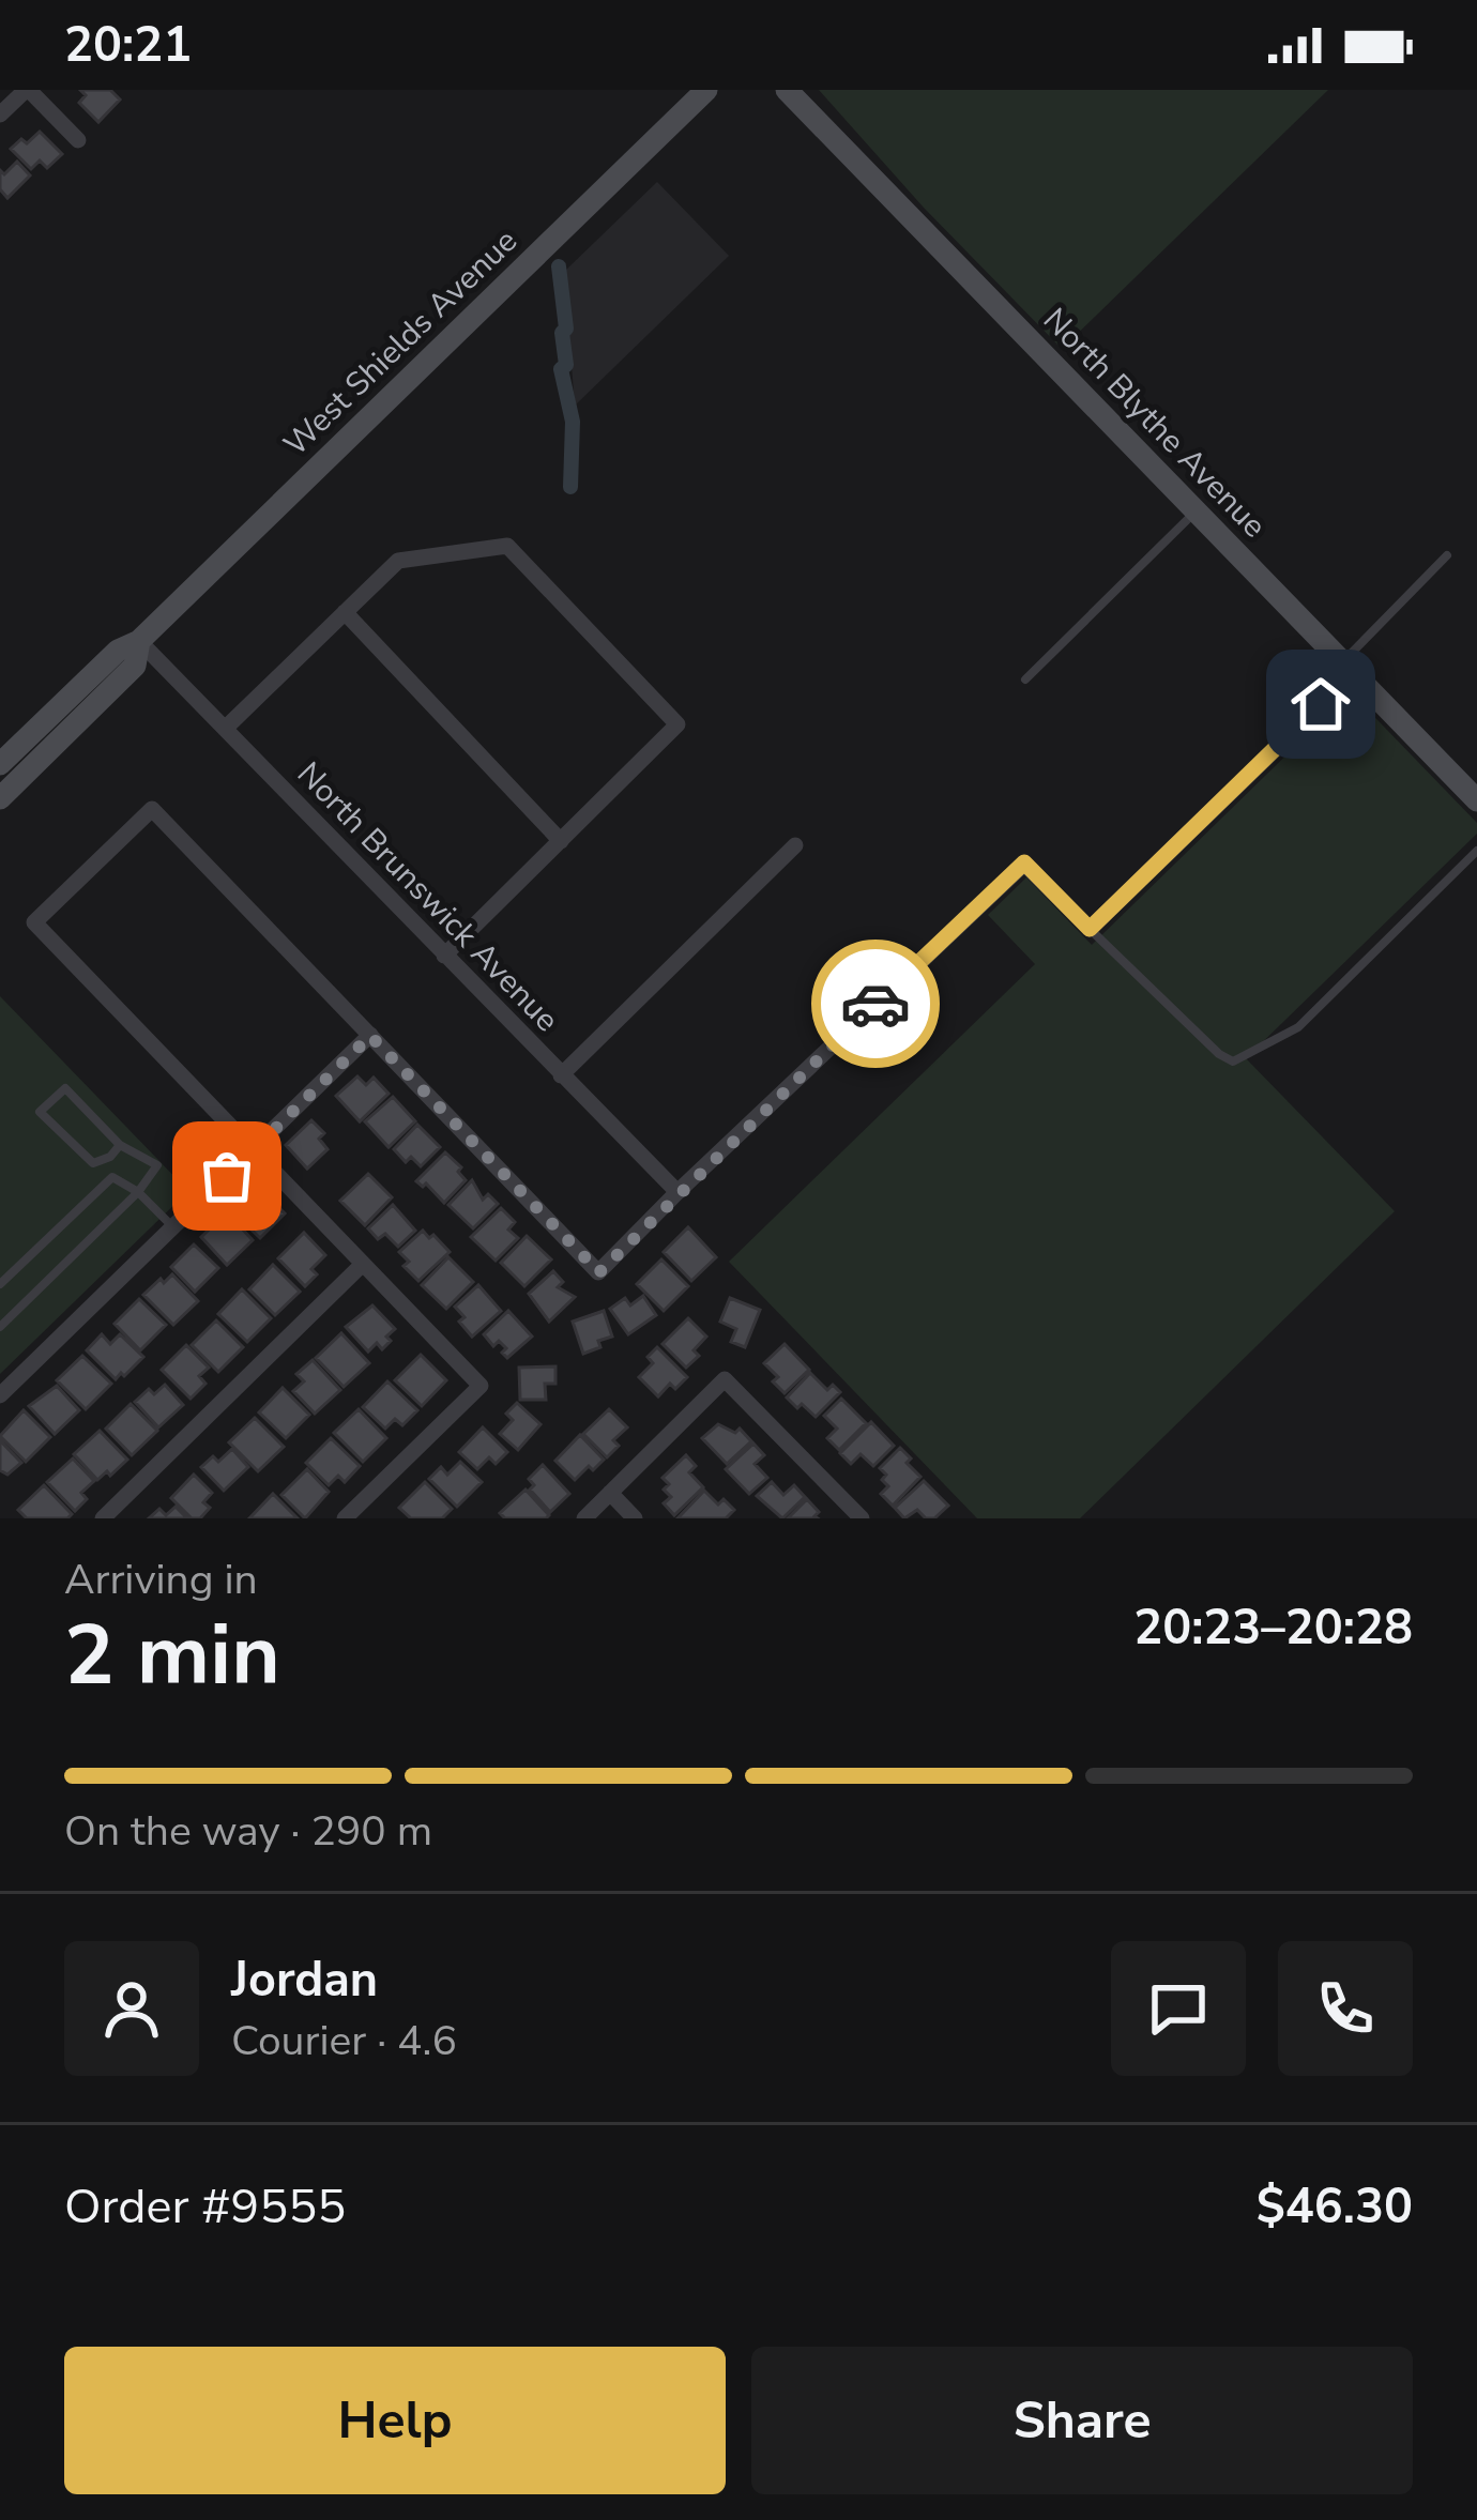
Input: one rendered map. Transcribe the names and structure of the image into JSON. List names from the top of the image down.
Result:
{
  "streets": {
    "street": ["West Shields Avenue", "North Blythe Avenue", "North Brunswick Avenue"]
  },
  "crossings": [
    ["West Shields Avenue", "North Brunswick Avenue"]
  ],
  "page": {
    "status": "20:21",
    "heading": ["2 min", "Arriving in", "20:23–20:28"],
    "panel": [
      "Jordan",
      "Courier · 4.6",
      "Order #9555",
      "$46.30"
    ],
    "bar": "On the way · 290 m",
    "buttons": ["Help", "Share"]
  }
}
